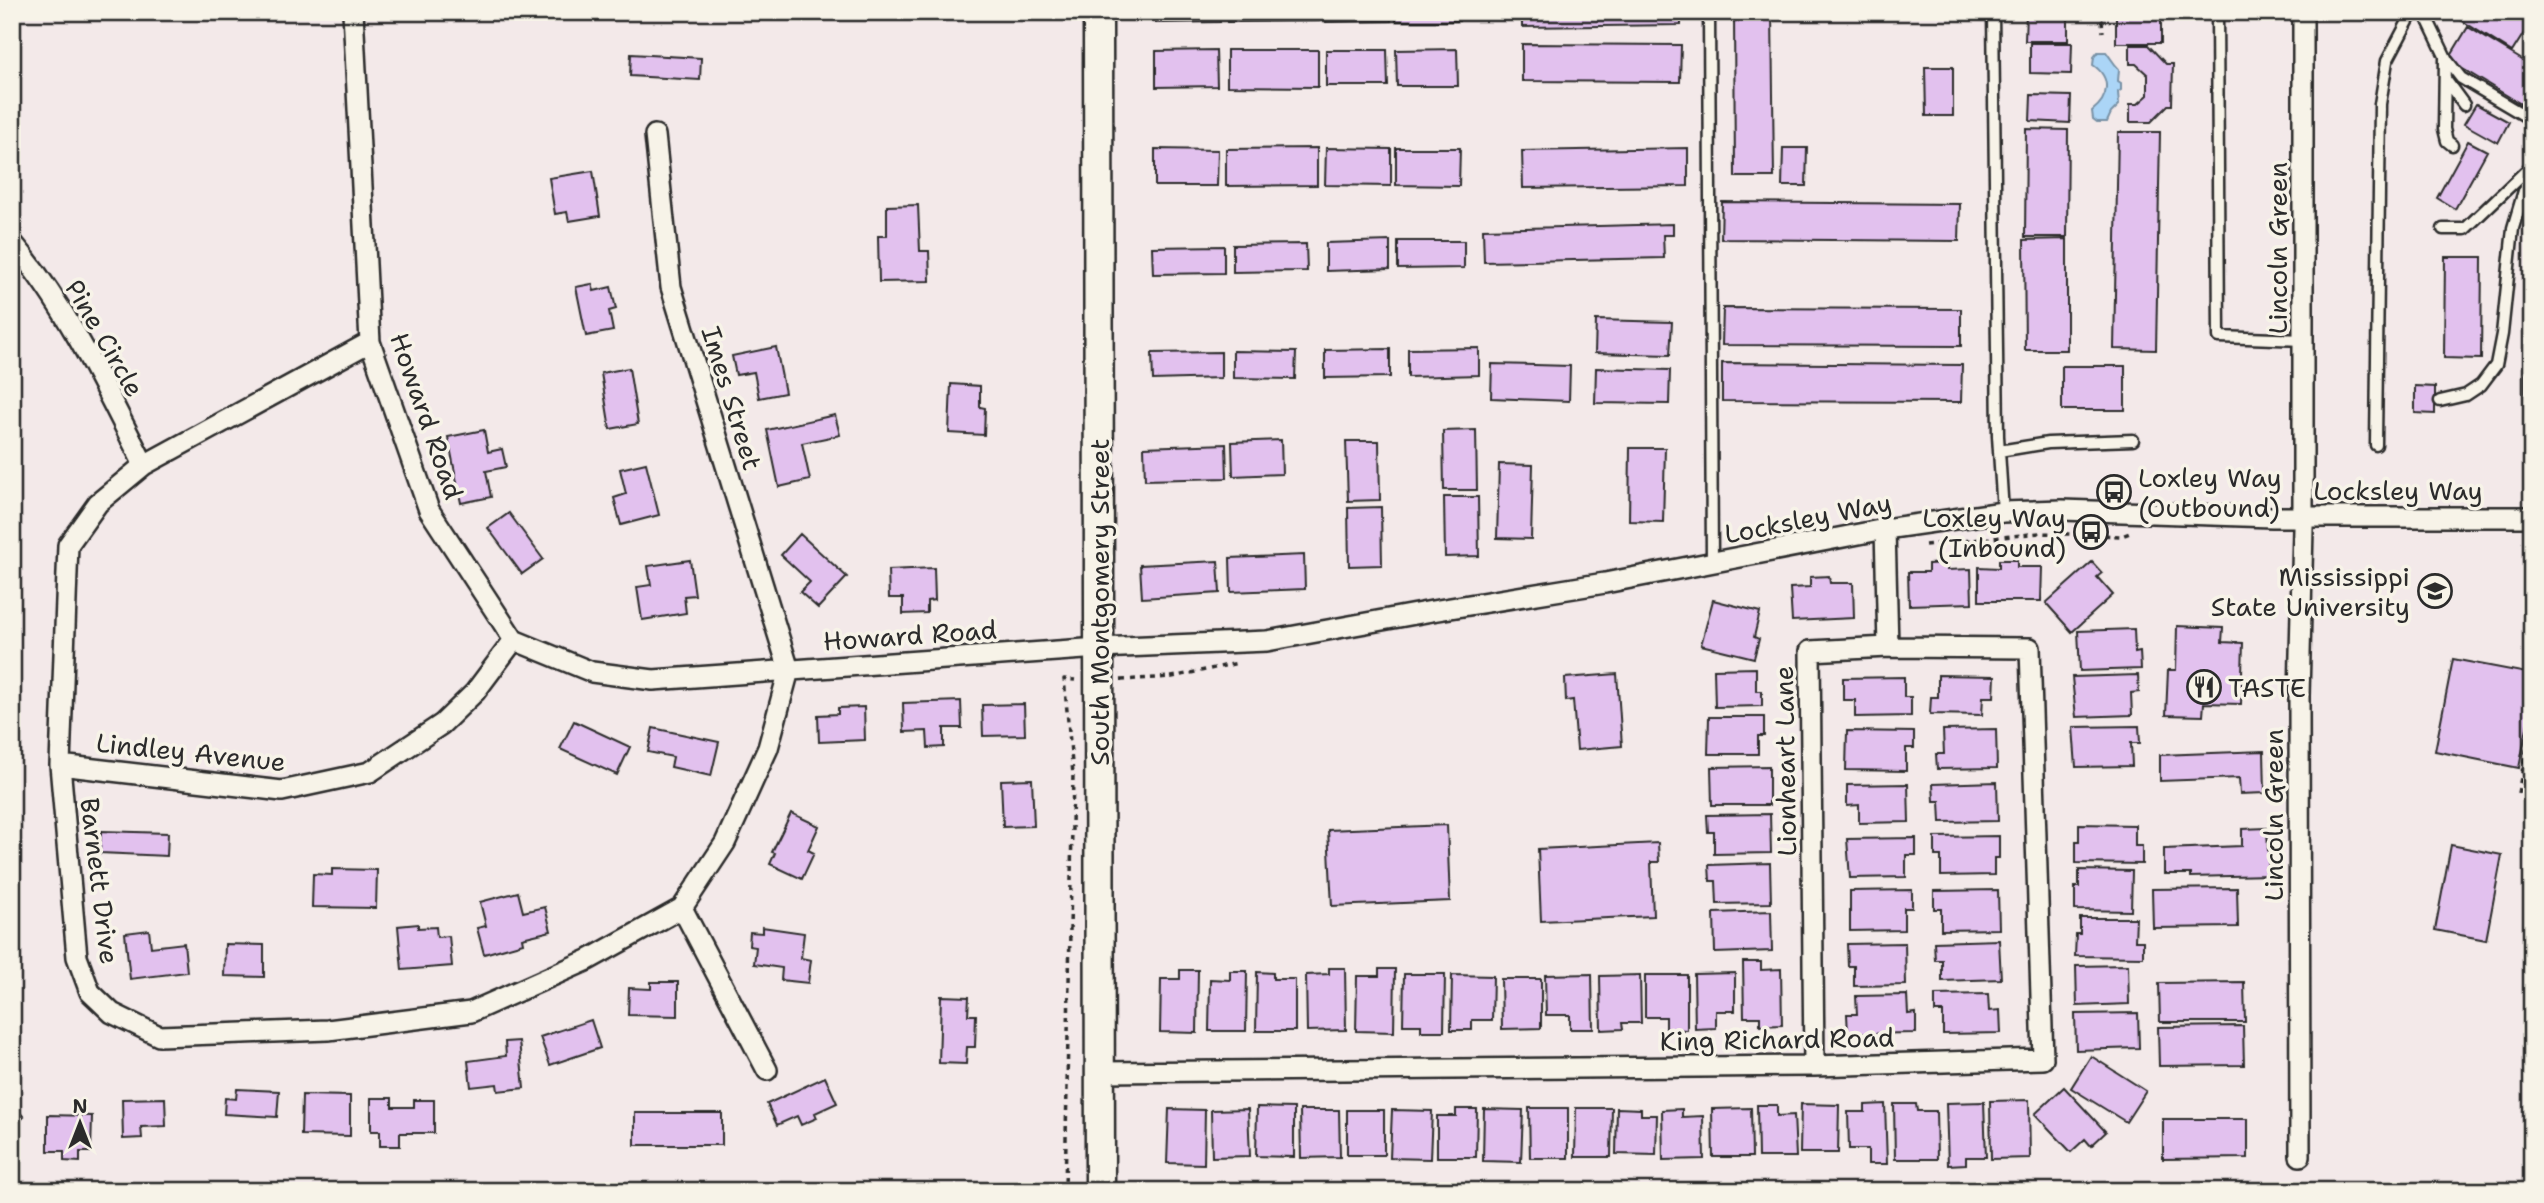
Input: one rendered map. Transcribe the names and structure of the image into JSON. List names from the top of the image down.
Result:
{
  "streets": {
    "street": [
      "Lincoln Green",
      "Pine Circle",
      "Imes Street",
      "Howard Road",
      "Locksley Way",
      "South Montgomery Street",
      "Lindley Avenue",
      "Lionheart Lane",
      "Barnett Drive",
      "King Richard Road"
    ]
  },
  "crossings": [
    ["Lincoln Green", "Locksley Way"],
    ["Pine Circle", "Barnett Drive"],
    ["Imes Street", "Howard Road"],
    ["Imes Street", "Barnett Drive"],
    ["Howard Road", "Locksley Way"],
    ["Howard Road", "South Montgomery Street"],
    ["Howard Road", "Lindley Avenue"],
    ["Howard Road", "Barnett Drive"],
    ["Locksley Way", "South Montgomery Street"],
    ["South Montgomery Street", "King Richard Road"],
    ["Lindley Avenue", "Barnett Drive"],
    ["Lionheart Lane", "King Richard Road"]
  ],
  "places": {
    "bus stop": ["Loxley Way (Outbound)", "Loxley Way (Inbound)"],
    "school or university": ["Mississippi State University"],
    "restaurant": ["TASTE"]
  },
  "north": "top"
}
